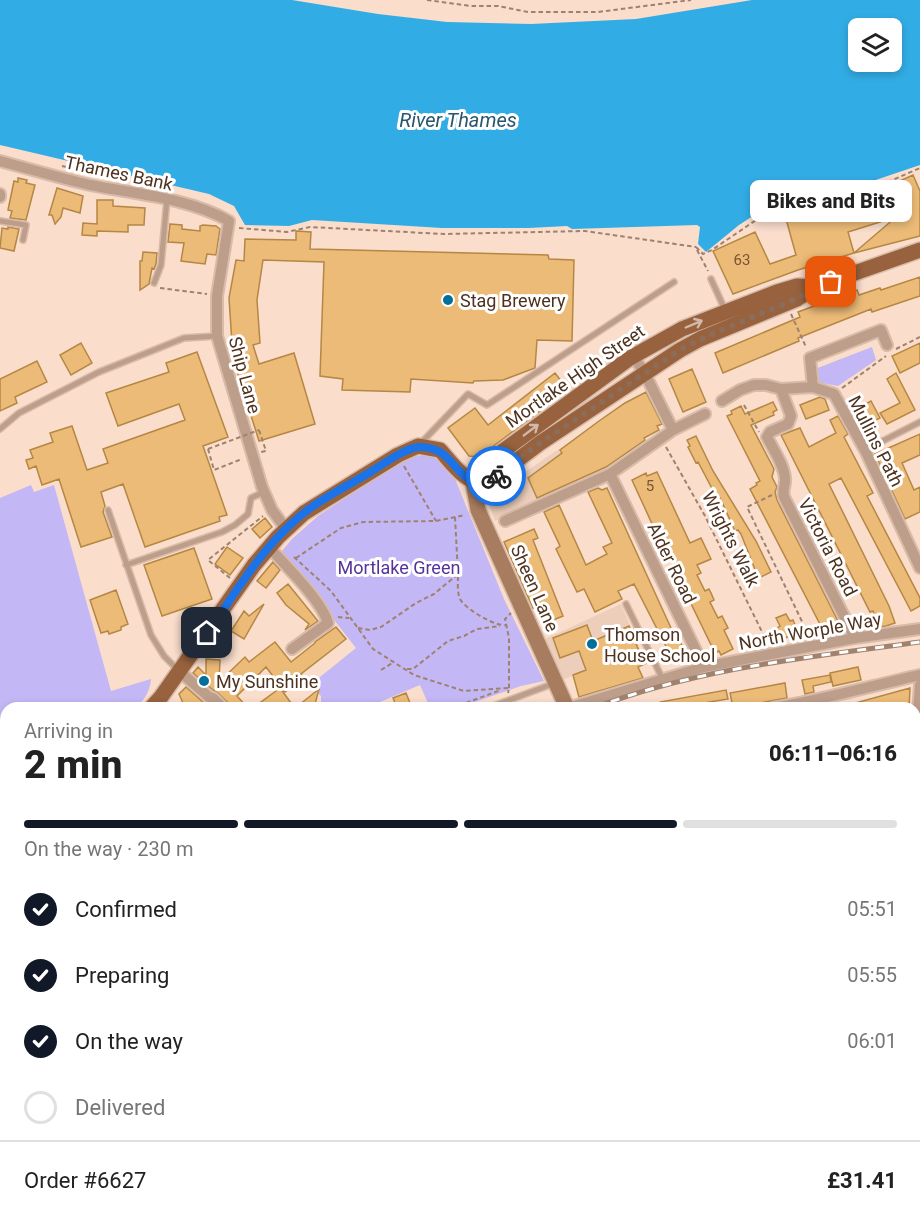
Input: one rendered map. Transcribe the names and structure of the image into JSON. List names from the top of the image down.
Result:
{
  "streets": {
    "main road": ["Mortlake High Street", "Sheen Lane"],
    "street": [
      "Thames Bank",
      "Ship Lane",
      "Mullins Path",
      "Victoria Road",
      "Alder Road",
      "North Worple Way"
    ],
    "path": ["Wrights Walk"]
  },
  "crossings": [
    ["Thames Bank", "Ship Lane"],
    ["Mortlake High Street", "Sheen Lane"],
    ["Wrights Walk", "North Worple Way"],
    ["Victoria Road", "North Worple Way"],
    ["Alder Road", "North Worple Way"]
  ],
  "water": ["River Thames"],
  "parks": ["Mortlake Green"],
  "places": [
    "Bikes and Bits",
    "Stag Brewery",
    "Thomson House School",
    "My Sunshine"
  ],
  "house_numbers": ["63", "5"],
  "page": {
    "bubble": "Bikes and Bits",
    "heading": ["2 min", "Arriving in", "06:11–06:16"],
    "panel": ["Order #6627", "£31.41"],
    "bar": "On the way · 230 m",
    "list": [
      ["Confirmed", "05:51"],
      ["Preparing", "05:55"],
      ["On the way", "06:01"],
      "Delivered"
    ]
  }
}
